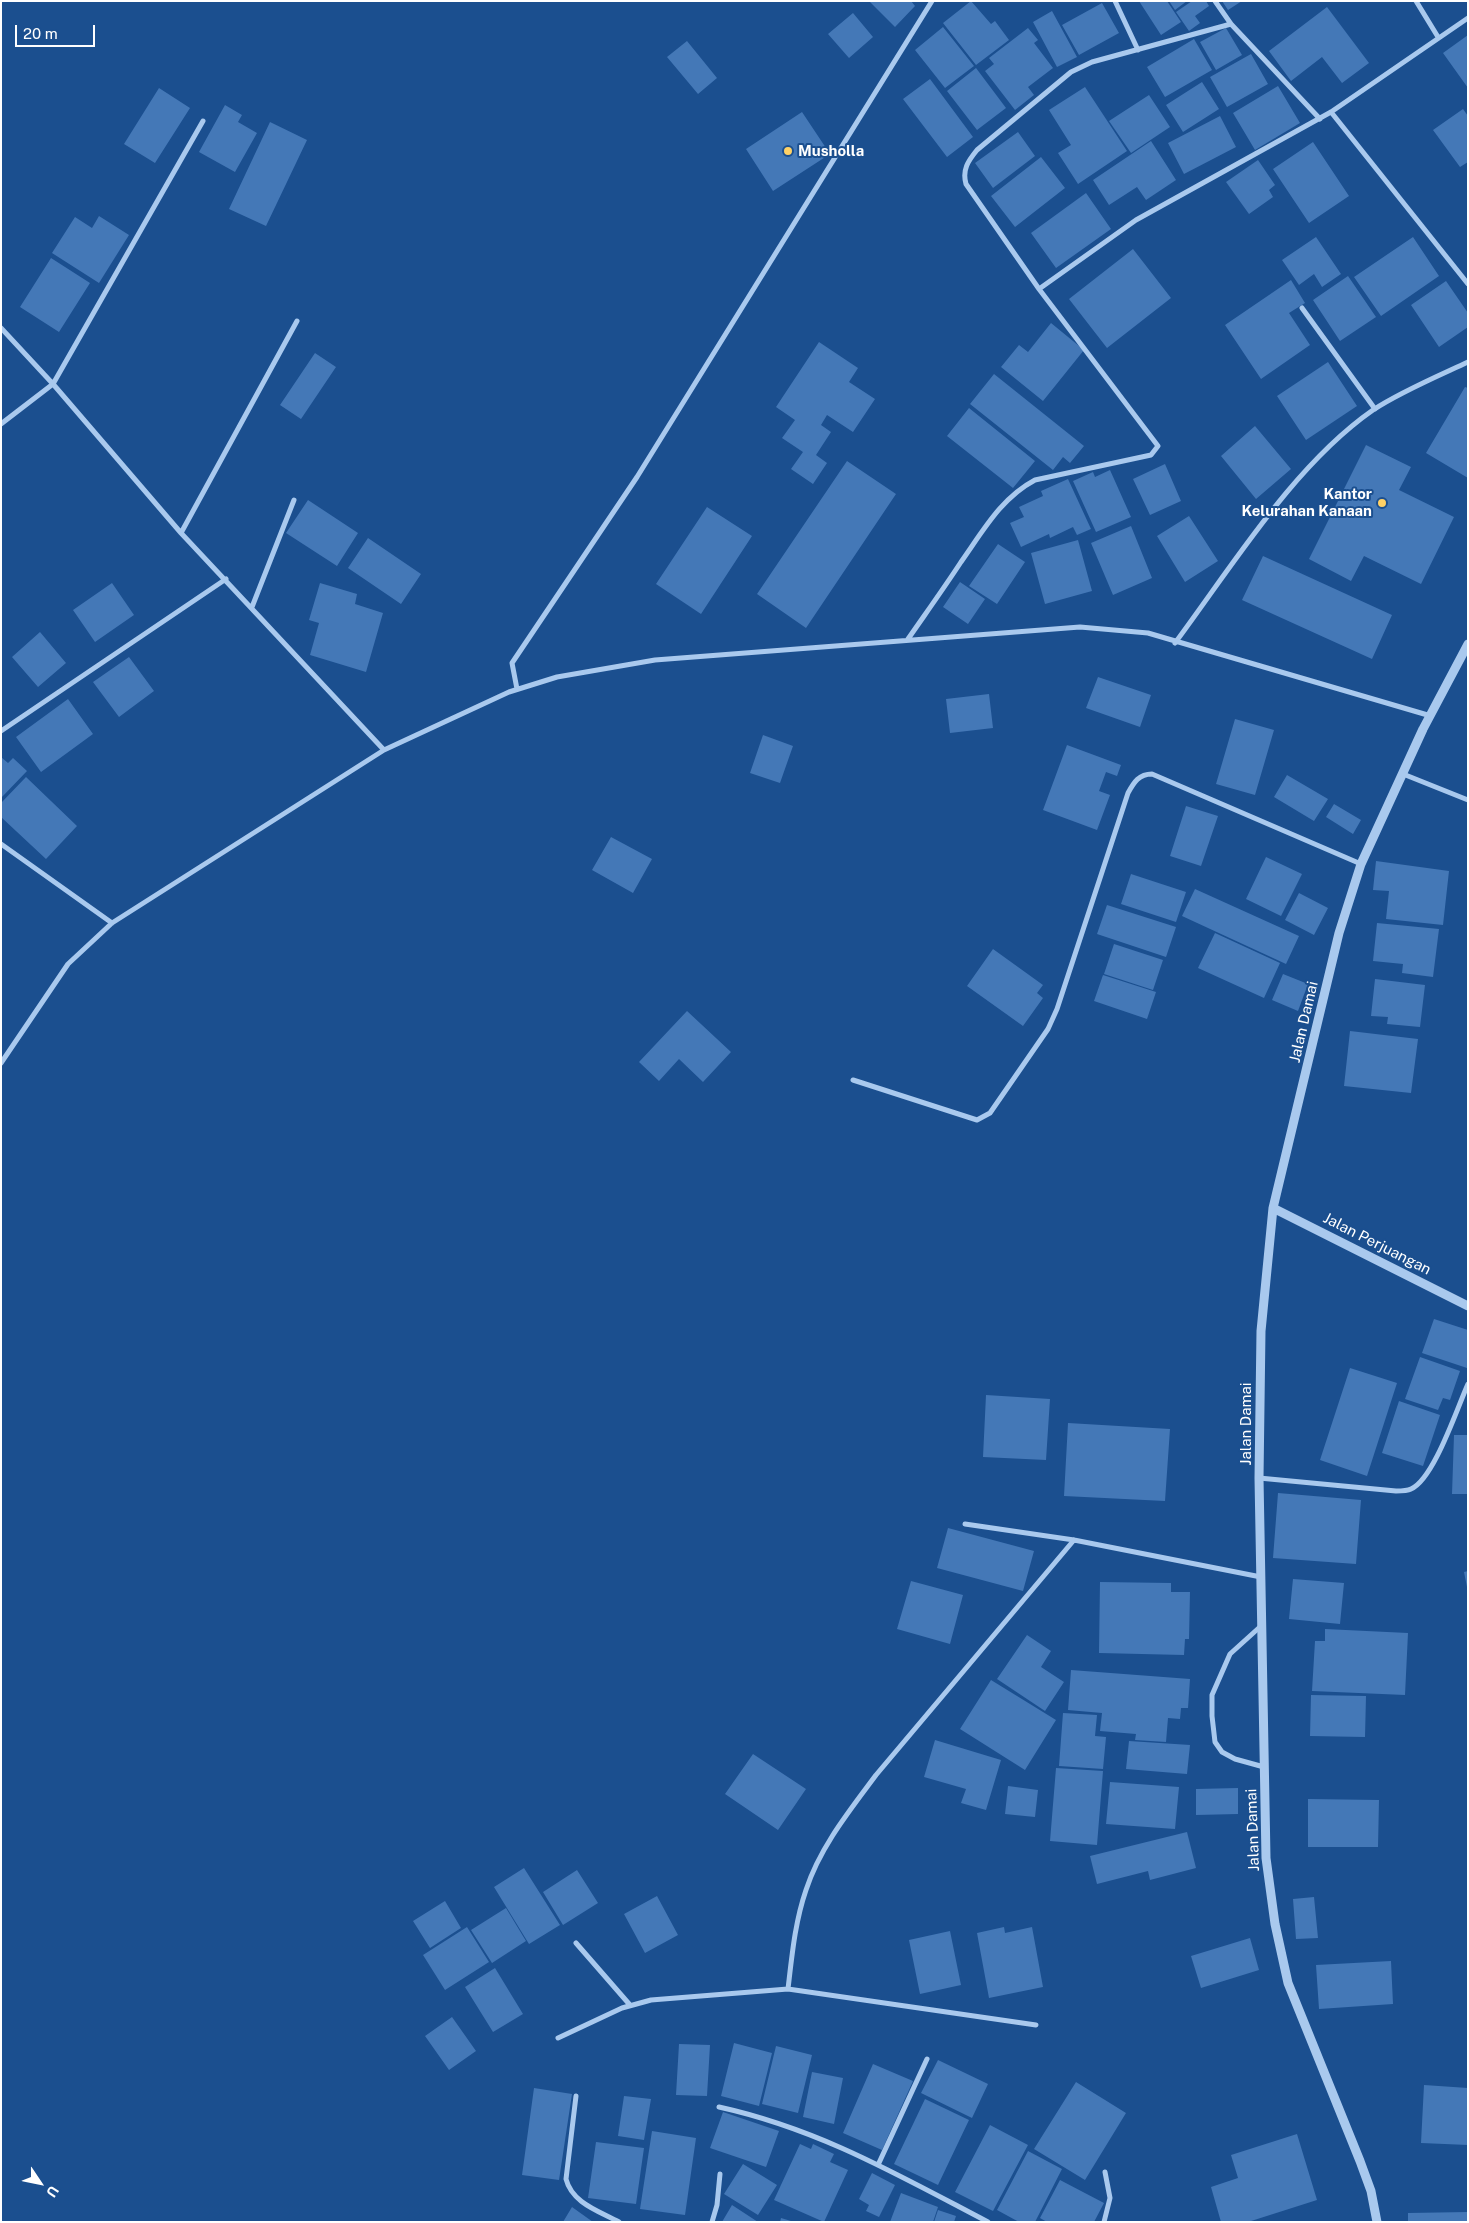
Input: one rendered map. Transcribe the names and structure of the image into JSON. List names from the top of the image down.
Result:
{
  "streets": {
    "street": ["Jalan Damai", "Jalan Perjuangan"]
  },
  "crossings": [
    ["Jalan Damai", "Jalan Perjuangan"]
  ],
  "places": ["Musholla", "Kantor Kelurahan Kanaan"],
  "scale_bar": "20 m",
  "north": "bottom right"
}
